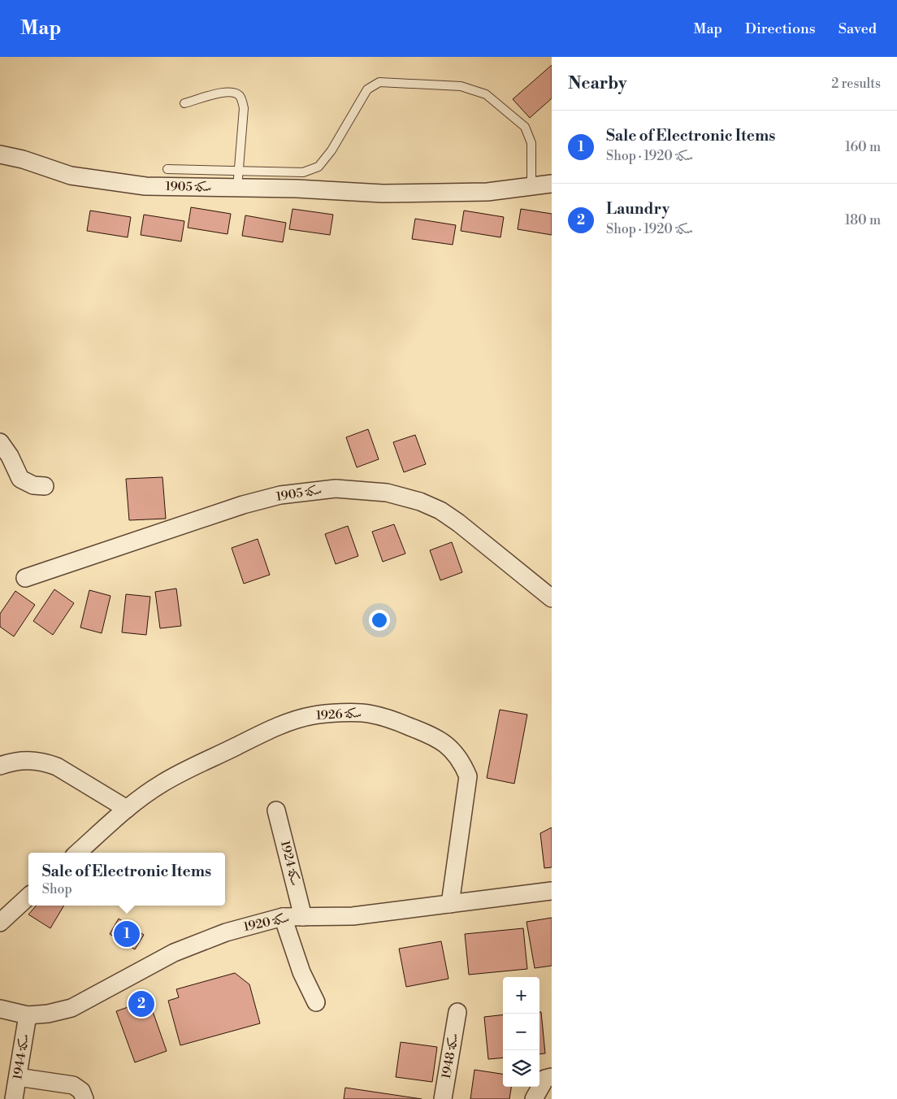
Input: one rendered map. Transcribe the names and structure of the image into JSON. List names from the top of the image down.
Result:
{
  "streets": {
    "street": [
      "سكة 1905",
      "سكة 1926",
      "سكة 1924",
      "سكة 1920",
      "سكة 1948",
      "سكة 1944"
    ]
  },
  "crossings": [
    ["سكة 1926", "سكة 1920"],
    ["سكة 1924", "سكة 1920"],
    ["سكة 1920", "سكة 1944"]
  ],
  "page": {
    "header": "Map",
    "nav": ["Map", "Directions", "Saved"],
    "heading": ["Nearby", "2 results"],
    "list": [
      {
        "mark": "1",
        "name": "Sale of Electronic Items",
        "note": "Shop · سكة 1920",
        "value": "160 m"
      },
      {
        "mark": "2",
        "name": "Laundry",
        "note": "Shop · سكة 1920",
        "value": "180 m"
      }
    ],
    "popup": ["Sale of Electronic Items", "Shop"],
    "pins": ["1", "2"],
    "map_buttons": ["+", "−"]
  }
}
